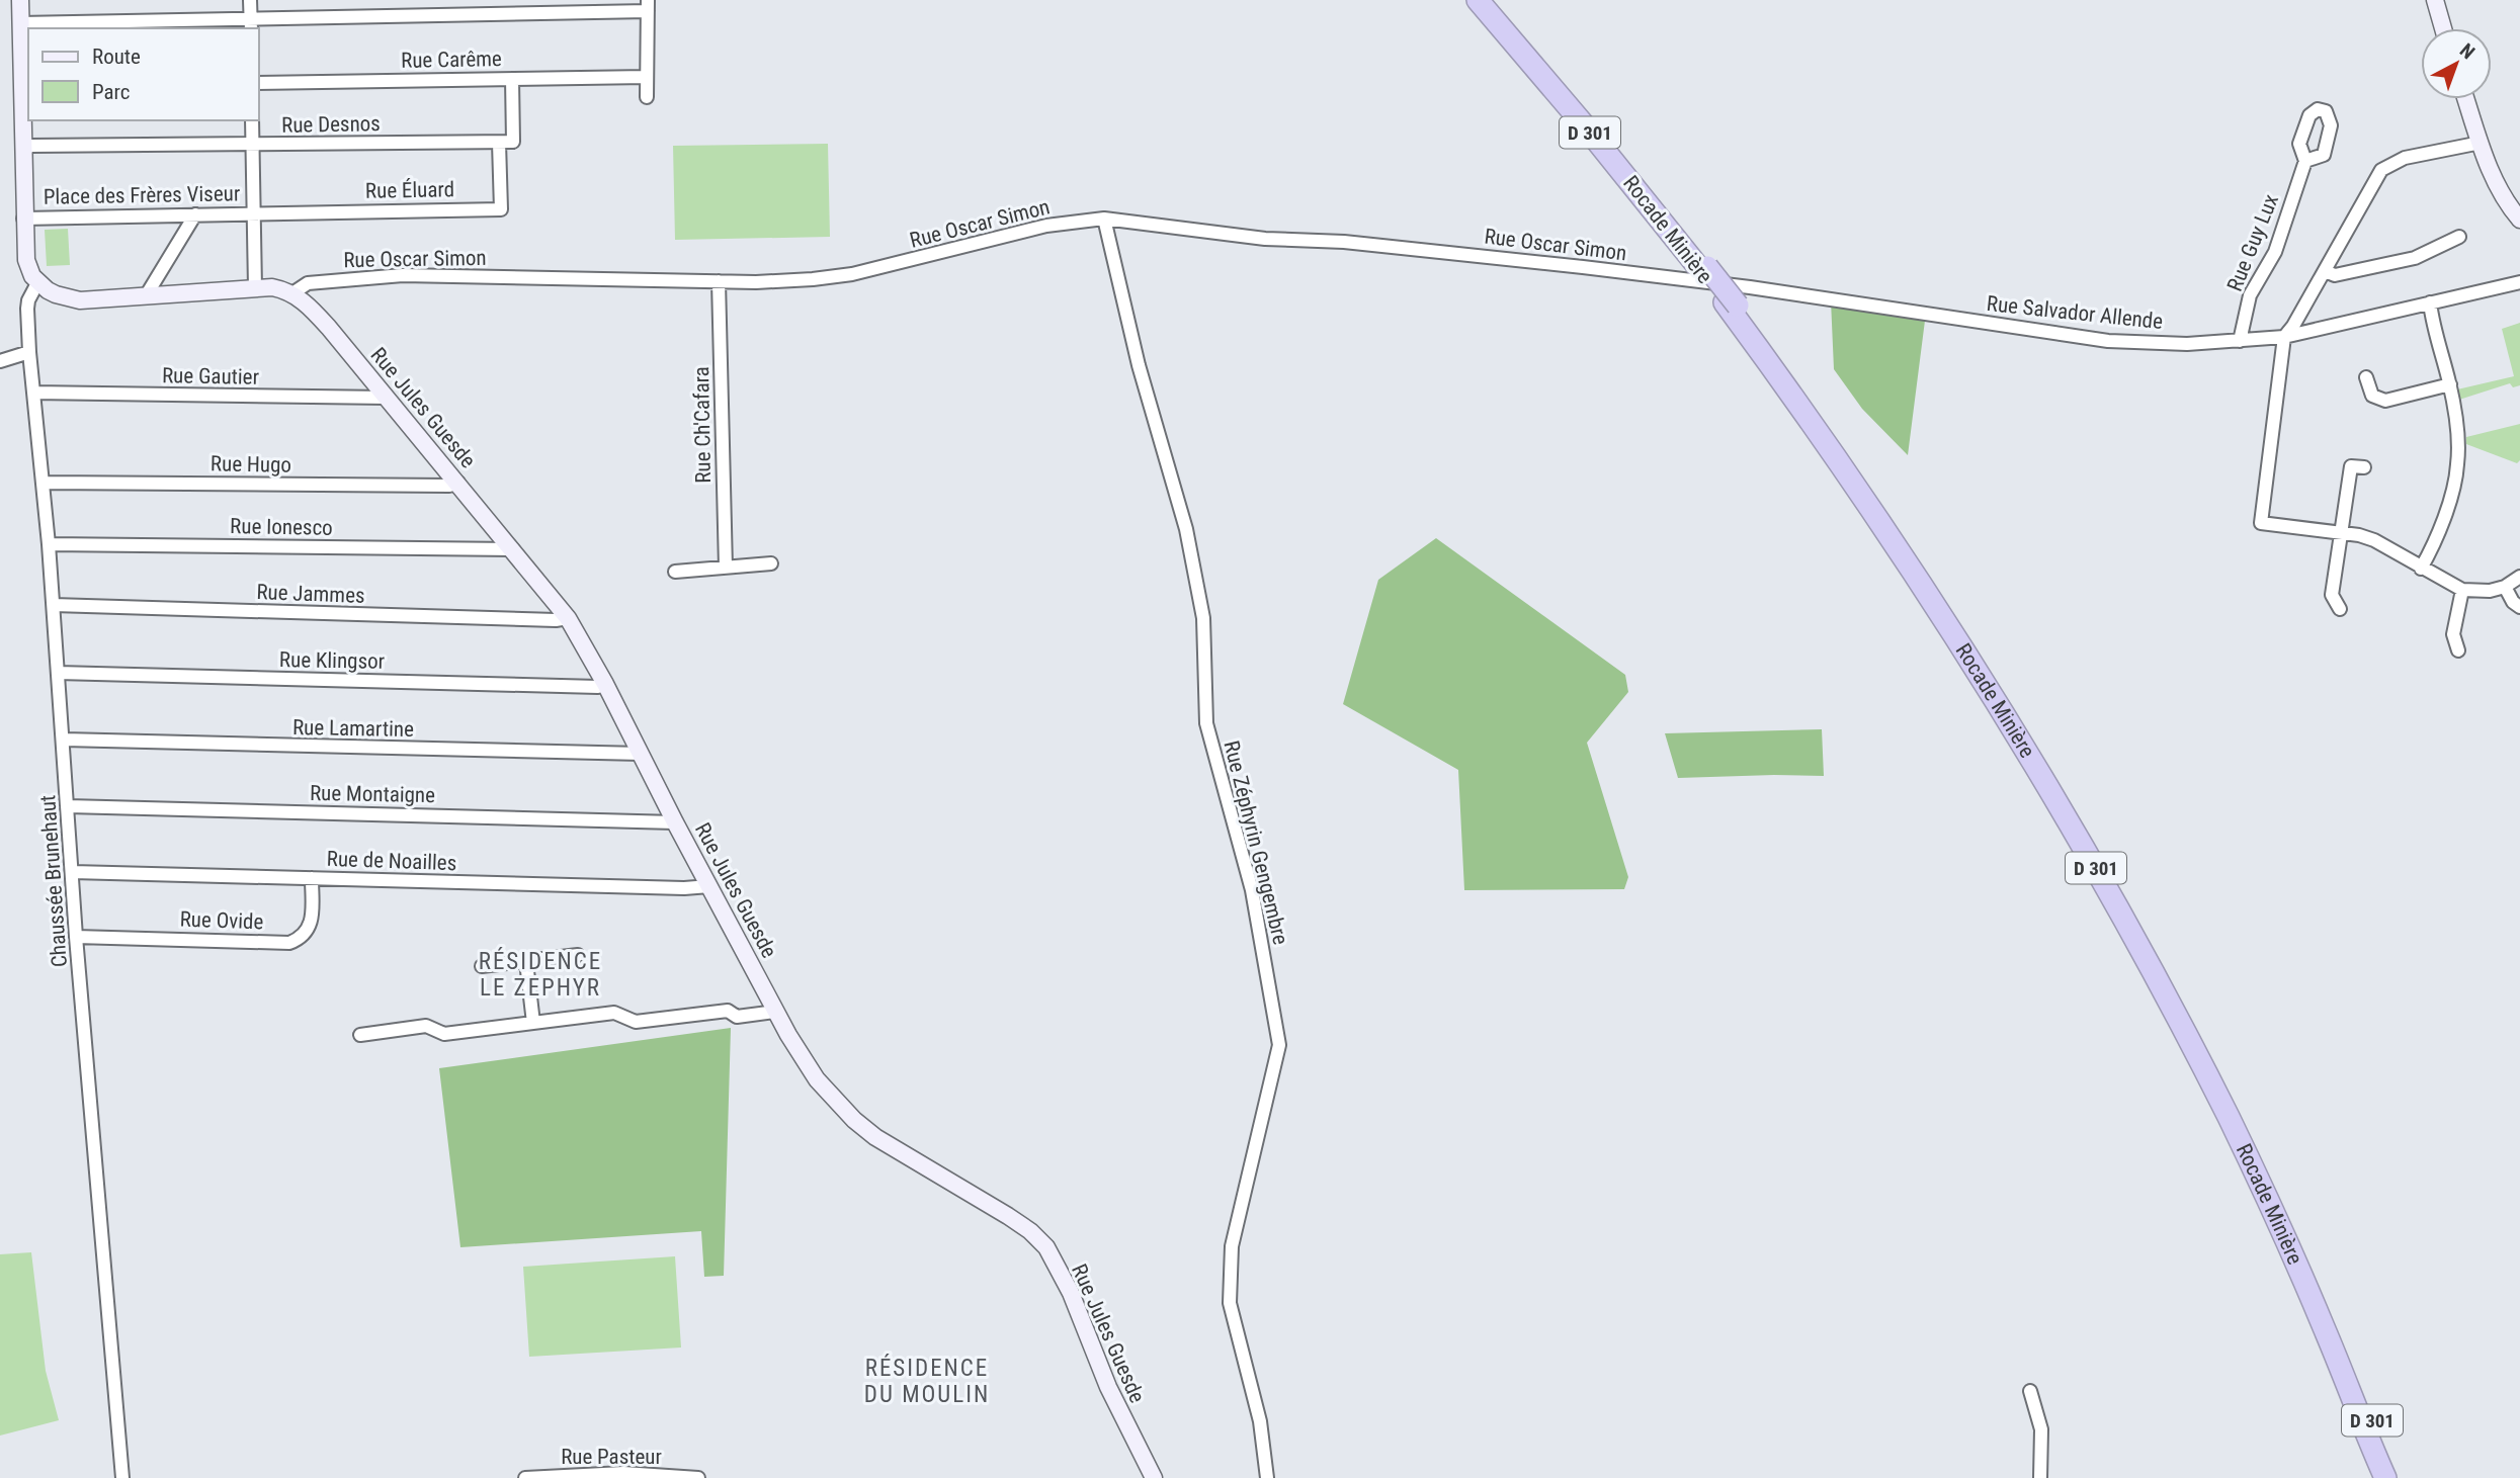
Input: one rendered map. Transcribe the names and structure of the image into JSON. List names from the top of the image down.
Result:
{
  "streets": {
    "highway": ["D 301", "Rocade Minière"],
    "main road": ["Place des Frères Viseur", "Rue Jules Guesde"],
    "street": [
      "Rue Carême",
      "Rue Desnos",
      "Rue Éluard",
      "Rue Oscar Simon",
      "Rue Guy Lux",
      "Rue Salvador Allende",
      "Rue Gautier",
      "Rue Ch'Cafara",
      "Rue Hugo",
      "Rue Ionesco",
      "Rue Jammes",
      "Rue Klingsor",
      "Rue Lamartine",
      "Rue Montaigne",
      "Rue Zéphyrin Gengembre",
      "Rue de Noailles",
      "Chaussée Brunehaut",
      "Rue Ovide",
      "Rue Pasteur"
    ]
  },
  "crossings": [
    ["Rue Carême", "Rue Desnos"],
    ["Rue Desnos", "Rue Éluard"],
    ["Rue Desnos", "Place des Frères Viseur"],
    ["Rue Éluard", "Place des Frères Viseur"],
    ["Place des Frères Viseur", "Chaussée Brunehaut"],
    ["Rue Oscar Simon", "Rue Salvador Allende"],
    ["Rue Oscar Simon", "Rue Jules Guesde"],
    ["Rue Oscar Simon", "Rue Ch'Cafara"],
    ["Rue Oscar Simon", "Rue Zéphyrin Gengembre"],
    ["Rue Guy Lux", "Rue Salvador Allende"],
    ["Rue Gautier", "Rue Jules Guesde"],
    ["Rue Gautier", "Chaussée Brunehaut"],
    ["Rue Jules Guesde", "Rue Hugo"],
    ["Rue Jules Guesde", "Rue Ionesco"],
    ["Rue Jules Guesde", "Rue Jammes"],
    ["Rue Jules Guesde", "Rue Klingsor"],
    ["Rue Jules Guesde", "Rue Lamartine"],
    ["Rue Jules Guesde", "Rue Montaigne"],
    ["Rue Jules Guesde", "Rue de Noailles"],
    ["Rue Hugo", "Chaussée Brunehaut"],
    ["Rue Ionesco", "Chaussée Brunehaut"],
    ["Rue Jammes", "Chaussée Brunehaut"],
    ["Rue Klingsor", "Chaussée Brunehaut"],
    ["Rue Lamartine", "Chaussée Brunehaut"],
    ["Rue Montaigne", "Chaussée Brunehaut"],
    ["Rue de Noailles", "Chaussée Brunehaut"],
    ["Rue de Noailles", "Rue Ovide"],
    ["Chaussée Brunehaut", "Rue Ovide"]
  ],
  "districts": ["RÉSIDENCE LE ZEPHYR", "RÉSIDENCE DU MOULIN"],
  "legend": ["Route", "Parc"],
  "north": "top right"
}
